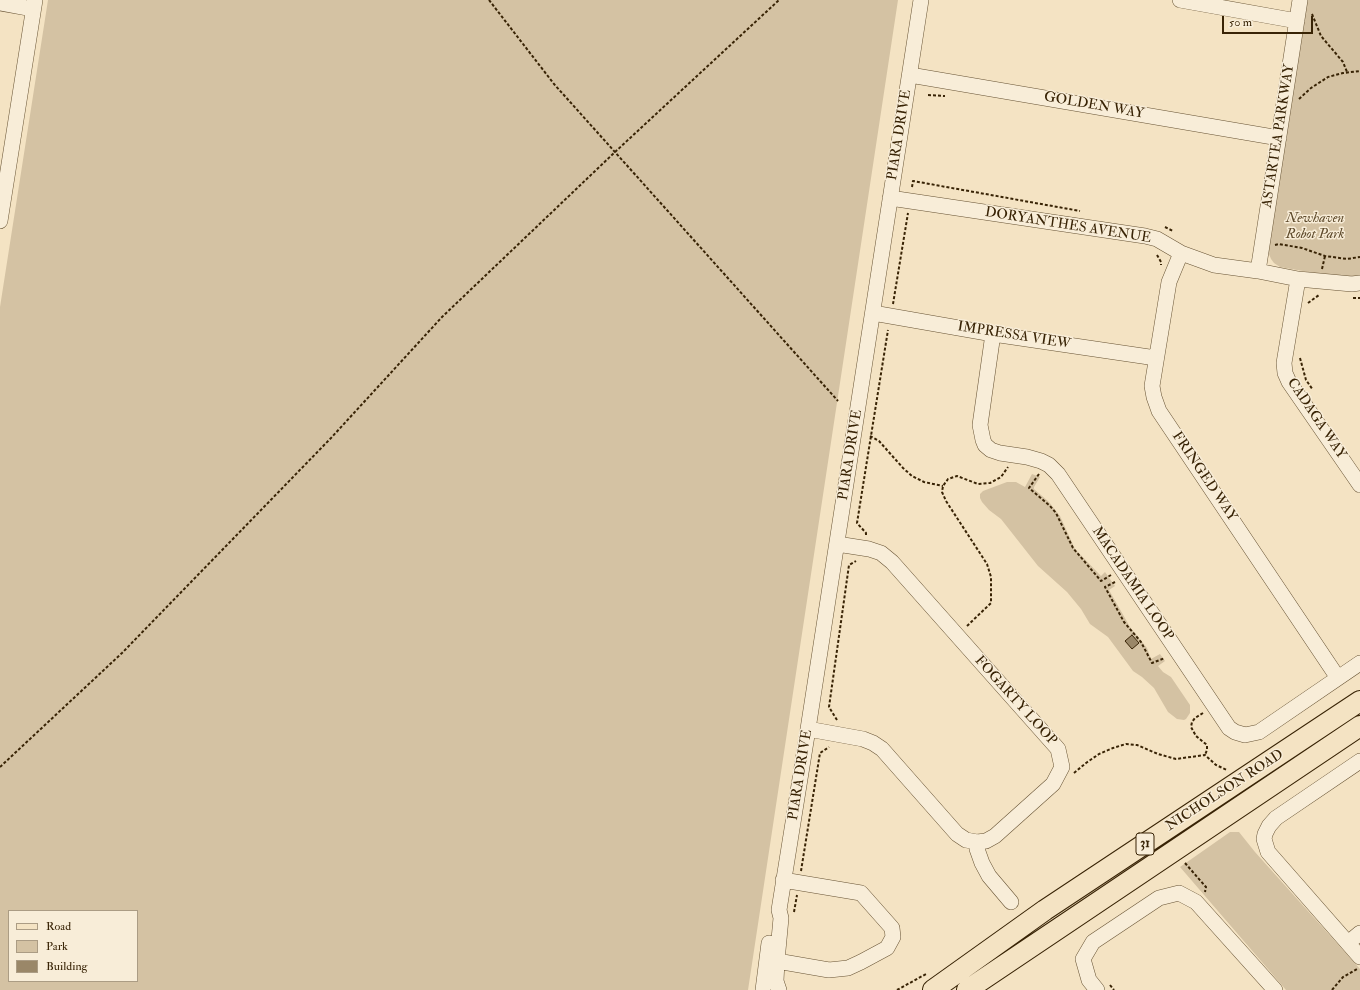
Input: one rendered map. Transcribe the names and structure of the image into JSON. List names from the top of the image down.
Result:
{
  "streets": {
    "main road": ["NICHOLSON ROAD", "31"],
    "street": [
      "GOLDEN WAY",
      "PIARA DRIVE",
      "ASTARTEA PARKWAY",
      "DORYANTHES AVENUE",
      "IMPRESSA VIEW",
      "CADAGA WAY",
      "FRINGED WAY",
      "MACADAMIA LOOP",
      "FOGARTY LOOP"
    ]
  },
  "crossings": [
    ["GOLDEN WAY", "PIARA DRIVE"],
    ["GOLDEN WAY", "ASTARTEA PARKWAY"],
    ["PIARA DRIVE", "DORYANTHES AVENUE"],
    ["PIARA DRIVE", "IMPRESSA VIEW"],
    ["PIARA DRIVE", "FOGARTY LOOP"],
    ["ASTARTEA PARKWAY", "DORYANTHES AVENUE"],
    ["DORYANTHES AVENUE", "CADAGA WAY"],
    ["DORYANTHES AVENUE", "FRINGED WAY"],
    ["IMPRESSA VIEW", "FRINGED WAY"],
    ["IMPRESSA VIEW", "MACADAMIA LOOP"],
    ["FRINGED WAY", "MACADAMIA LOOP"]
  ],
  "parks": ["Newhaven Robot Park"],
  "legend": ["Road", "Park", "Building"],
  "scale_bar": "50 m"
}
